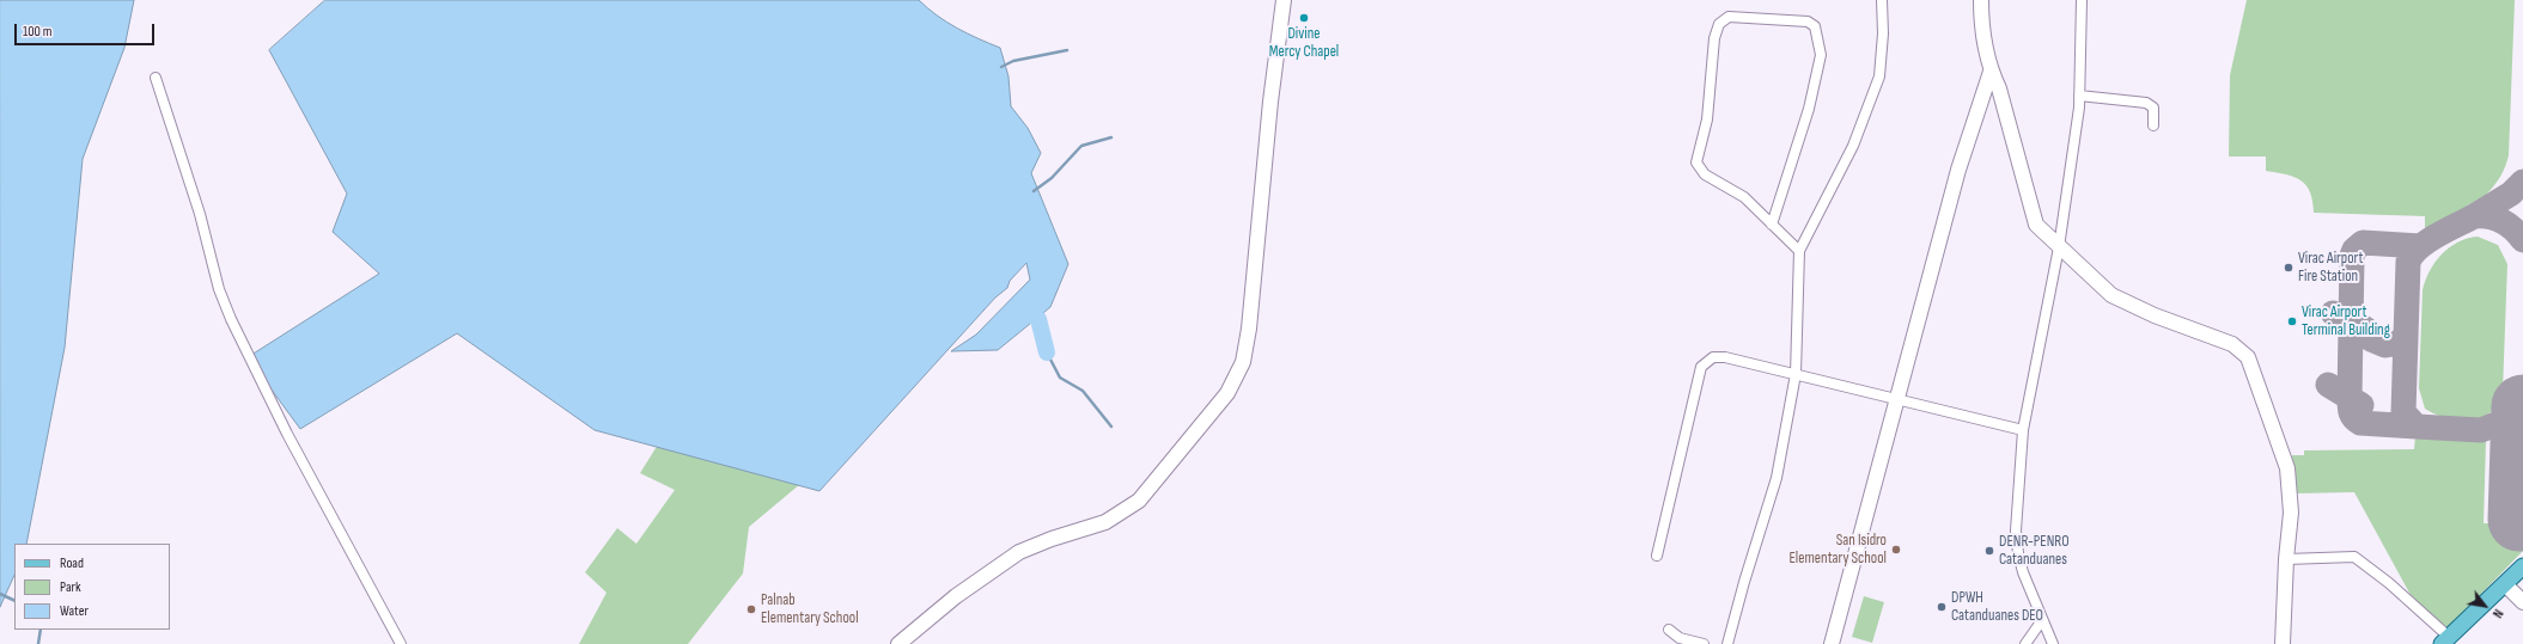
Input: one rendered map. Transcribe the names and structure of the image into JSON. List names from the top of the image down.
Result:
{
  "places": [
    "Divine Mercy Chapel",
    "Virac Airport Fire Station",
    "Virac Airport Terminal Building",
    "San Isidro Elementary School",
    "DENR-PENRO Catanduanes",
    "DPWH Catanduanes DEO",
    "Palnab Elementary School"
  ],
  "legend": ["Road", "Park", "Water"],
  "scale_bar": "100 m",
  "north": "bottom right"
}
